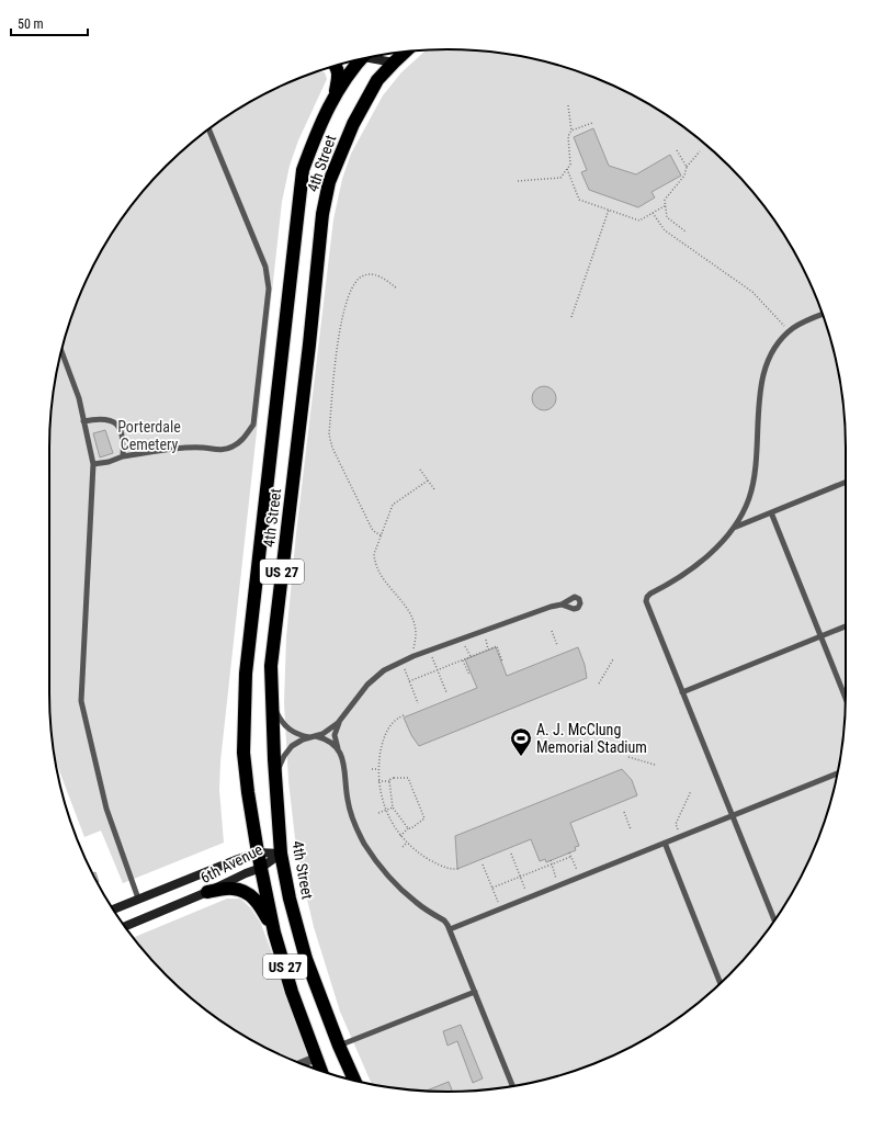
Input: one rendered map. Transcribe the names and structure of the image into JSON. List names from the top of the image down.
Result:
{
  "streets": {
    "highway": ["4th Street", "US 27"],
    "main road": ["6th Avenue"]
  },
  "crossings": [
    ["4th Street", "6th Avenue"]
  ],
  "parks": ["Porterdale Cemetery"],
  "places": {
    "sports": ["A. J. McClung Memorial Stadium"]
  },
  "scale_bar": "50 m"
}
